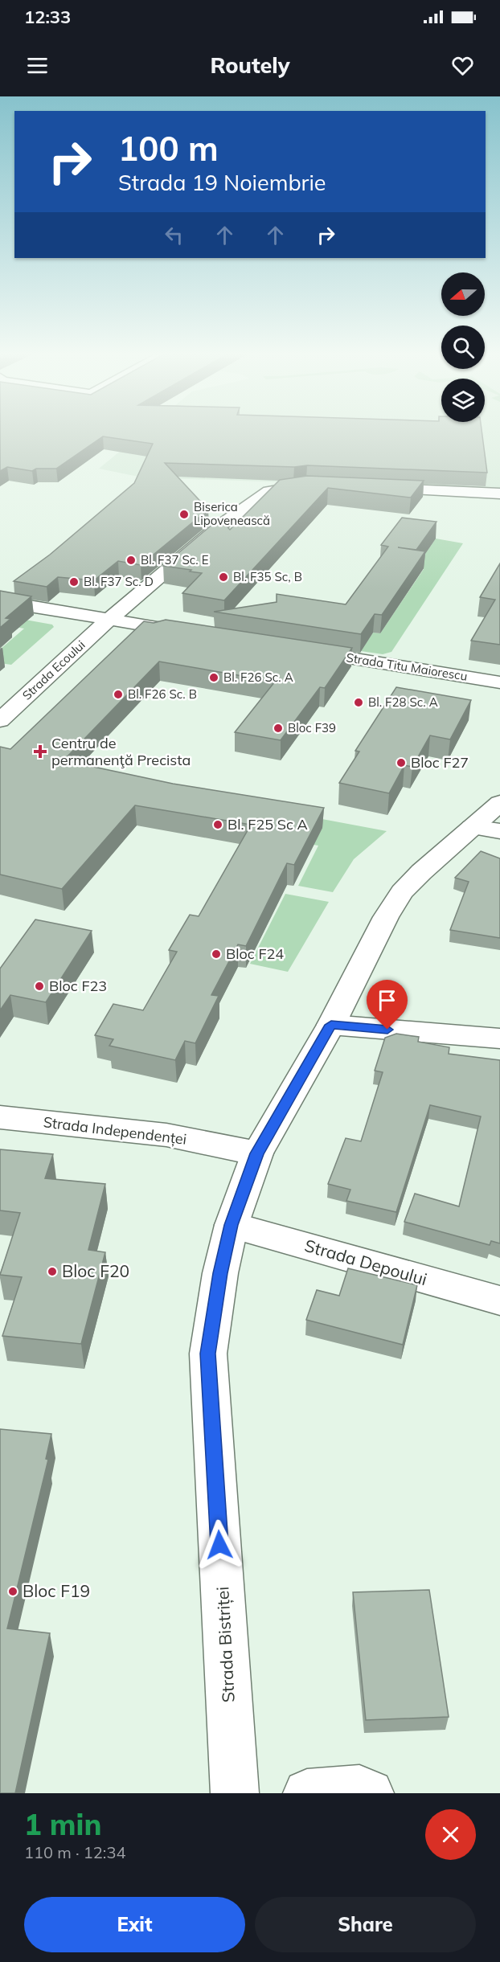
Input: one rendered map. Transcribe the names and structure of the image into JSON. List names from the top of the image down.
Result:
{
  "streets": {
    "street": [
      "Strada Titu Maiorescu",
      "Strada Ecoului",
      "Strada Independenței",
      "Strada Depoului",
      "Strada Bistriței"
    ]
  },
  "crossings": [
    ["Strada Independenței", "Strada Bistriței"],
    ["Strada Depoului", "Strada Bistriței"]
  ],
  "places": {
    "other": [
      "Biserica Lipovenească",
      "Bl. F37 Sc. E",
      "Bl. F35 Sc, B",
      "Bl. F37 Sc. D",
      "Bl. F26 Sc. A",
      "Bl. F26 Sc. B",
      "Bl. F28 Sc. A",
      "Bloc F39",
      "Bloc F27",
      "Bl. F25 Sc A",
      "Bloc F24",
      "Bloc F23",
      "Bloc F20",
      "Bloc F19"
    ],
    "health": ["Centru de permanenţă Precista"]
  },
  "north": "left",
  "page": {
    "status": "12:33",
    "header": "Routely",
    "turn": ["100 m", "Strada 19 Noiembrie"],
    "heading": ["1 min", "110 m · 12:34"],
    "buttons": ["Exit", "Share"]
  }
}
